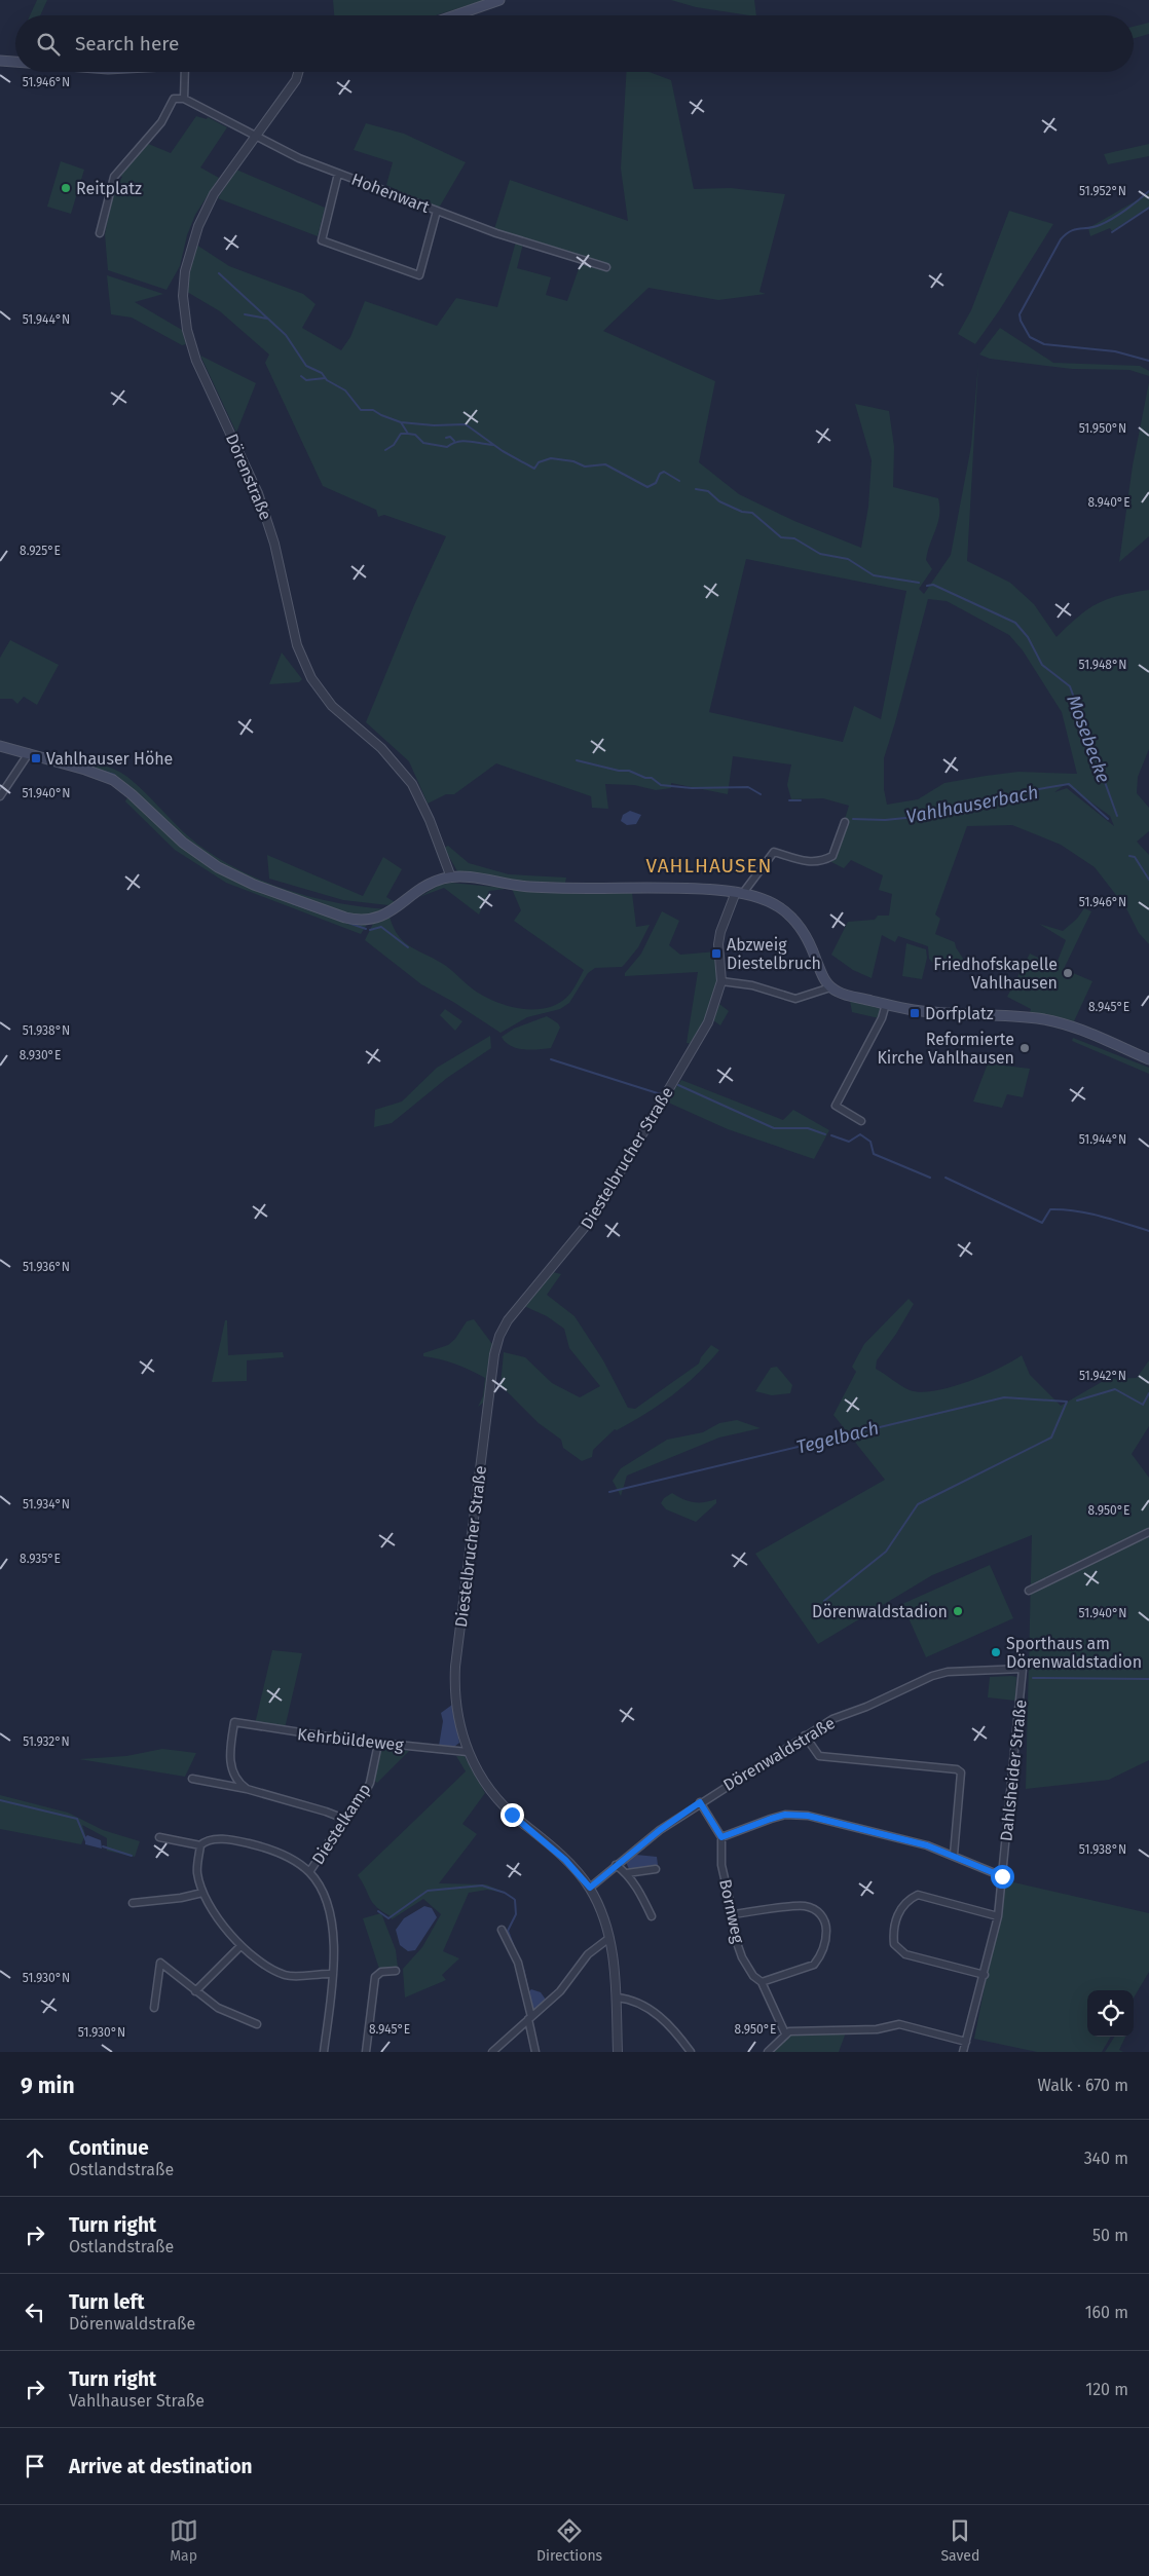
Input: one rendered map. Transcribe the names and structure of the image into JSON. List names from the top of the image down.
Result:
{
  "streets": {
    "street": [
      "Hohenwart",
      "Dörenstraße",
      "Diestelbrucher Straße",
      "Kehrbüldeweg",
      "Dörenwaldstraße",
      "Dahlsheider Straße",
      "Diestelkamp",
      "Bornweg"
    ]
  },
  "crossings": [
    ["Hohenwart", "Dörenstraße"],
    ["Diestelbrucher Straße", "Kehrbüldeweg"],
    ["Diestelbrucher Straße", "Dörenwaldstraße"],
    ["Kehrbüldeweg", "Diestelkamp"],
    ["Dörenwaldstraße", "Dahlsheider Straße"]
  ],
  "districts": ["VAHLHAUSEN"],
  "water": ["Mosebecke", "Vahlhauserbach", "Tegelbach"],
  "places": {
    "other": [
      "Reitplatz",
      "Friedhofskapelle Vahlhausen",
      "Reformierte Kirche Vahlhausen",
      "Dörenwaldstadion",
      "Sporthaus am Dörenwaldstadion"
    ],
    "transit": ["Vahlhauser Höhe", "Abzweig Diestelbruch", "Dorfplatz"]
  },
  "page": {
    "search": "Search here",
    "heading": ["9 min", "Walk · 670 m"],
    "list": [
      ["Continue", "Ostlandstraße", "340 m"],
      ["Turn right", "Ostlandstraße", "50 m"],
      ["Turn left", "Dörenwaldstraße", "160 m"],
      ["Turn right", "Vahlhauser Straße", "120 m"],
      "Arrive at destination"
    ],
    "nav": ["Map", "Directions", "Saved"]
  },
  "coordinates": [
    "51.946°N",
    "51.952°N",
    "51.944°N",
    "51.950°N",
    "8.940°E",
    "8.925°E",
    "51.948°N",
    "51.940°N",
    "8.945°E",
    "51.938°N",
    "8.930°E",
    "51.936°N",
    "51.942°N",
    "51.934°N",
    "8.950°E",
    "8.935°E",
    "51.932°N",
    "51.930°N"
  ]
}
